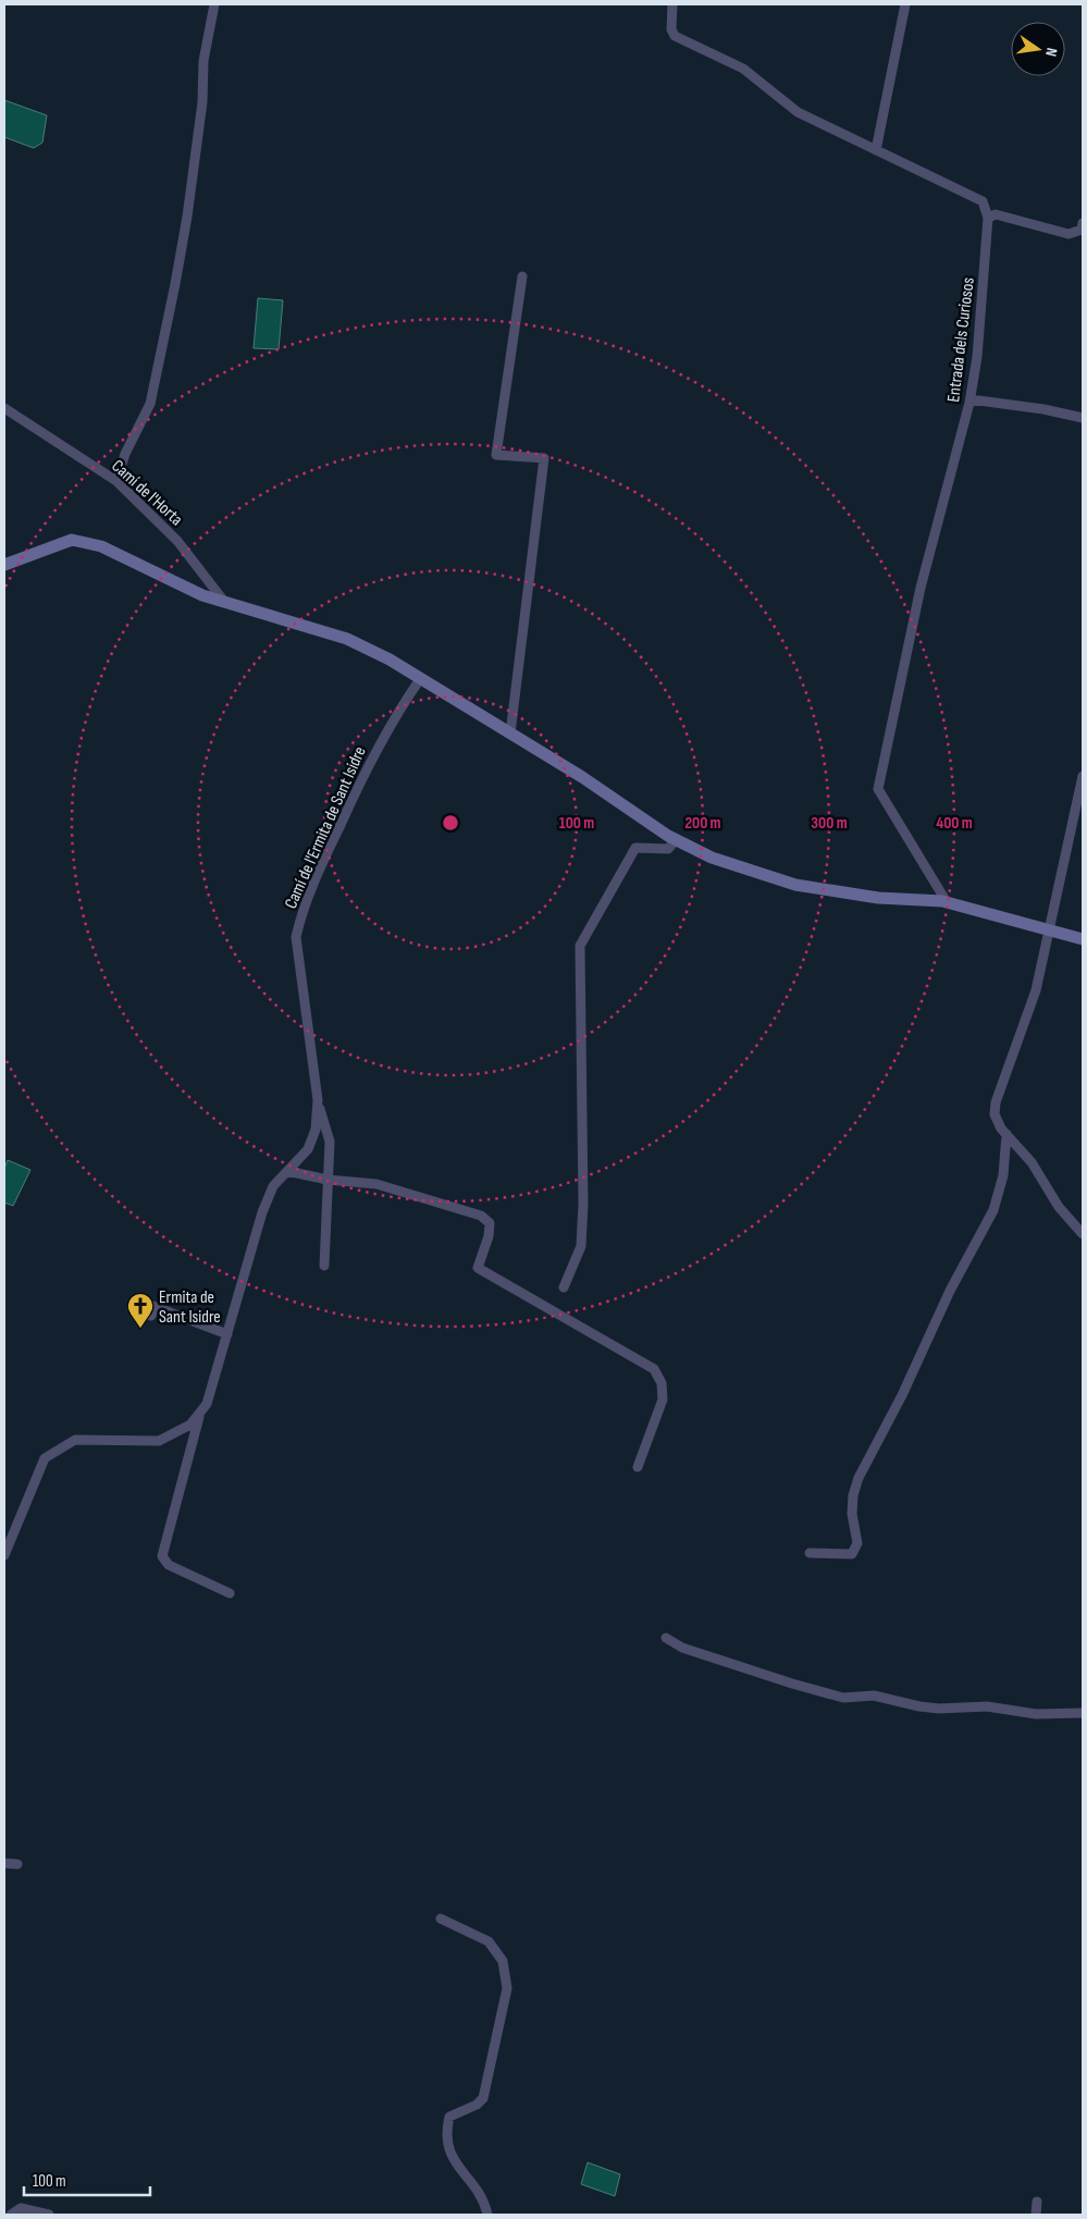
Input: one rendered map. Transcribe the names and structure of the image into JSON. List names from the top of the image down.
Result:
{
  "streets": {
    "street": ["Entrada dels Curiosos", "Camí de l'Horta", "Camí de l'Ermita de Sant Isidre"]
  },
  "places": {
    "church": ["Ermita de Sant Isidre"]
  },
  "scale_bar": "100 m",
  "north": "right",
  "rings": [
    "100 m",
    "200 m",
    "300 m",
    "400 m"
  ]
}
